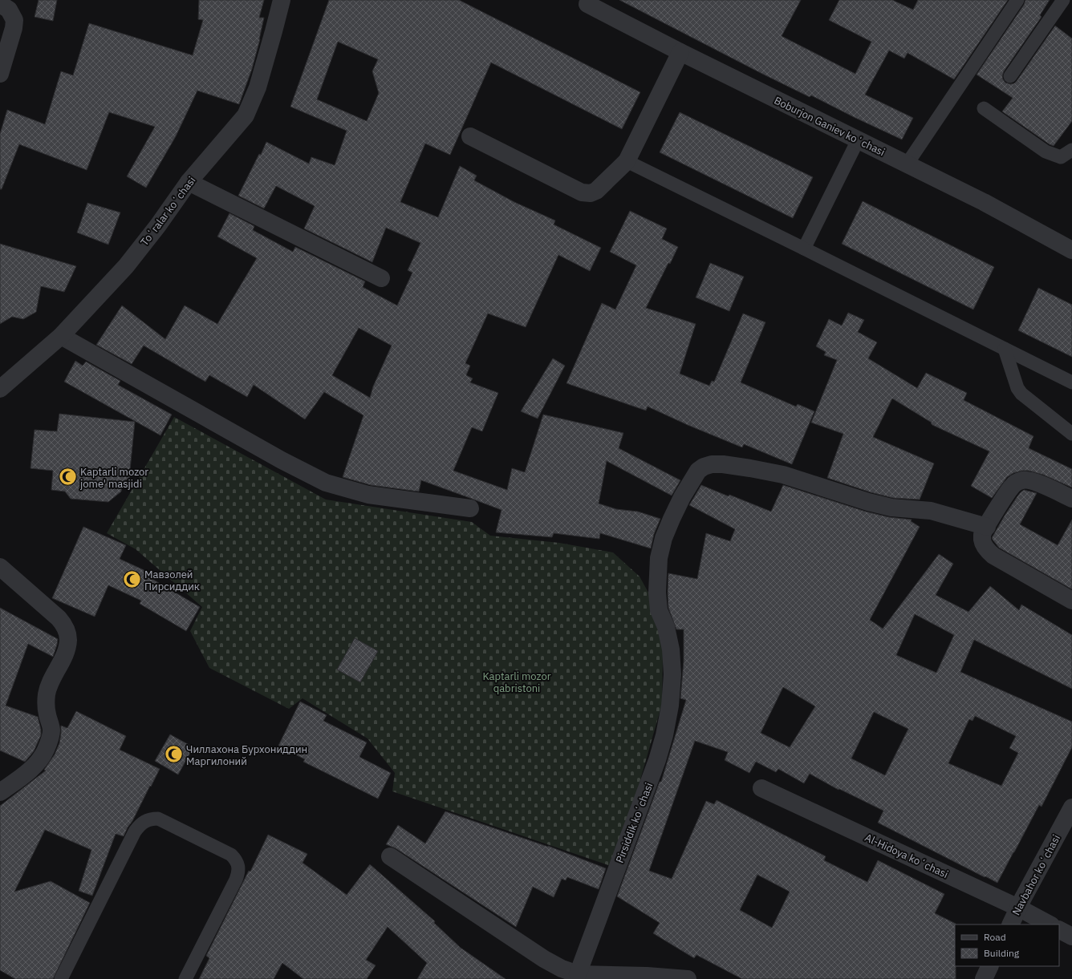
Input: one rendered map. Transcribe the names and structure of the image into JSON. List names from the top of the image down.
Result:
{
  "streets": {
    "street": [
      "Boburjon Ganiev koʻchasi",
      "Toʻralar koʻchasi",
      "Pirsiddik koʻchasi",
      "Al-Hidoya koʻchasi",
      "Navbahor koʻchasi"
    ]
  },
  "crossings": [
    ["Al-Hidoya koʻchasi", "Navbahor koʻchasi"]
  ],
  "parks": ["Kaptarli mozor qabristoni"],
  "places": {
    "mosque": ["Kaptarli mozor jome' masjidi", "Мавзолей Пирсиддик", "Чиллахона Бурхониддин Маргилоний"]
  },
  "legend": ["Road", "Building"]
}
